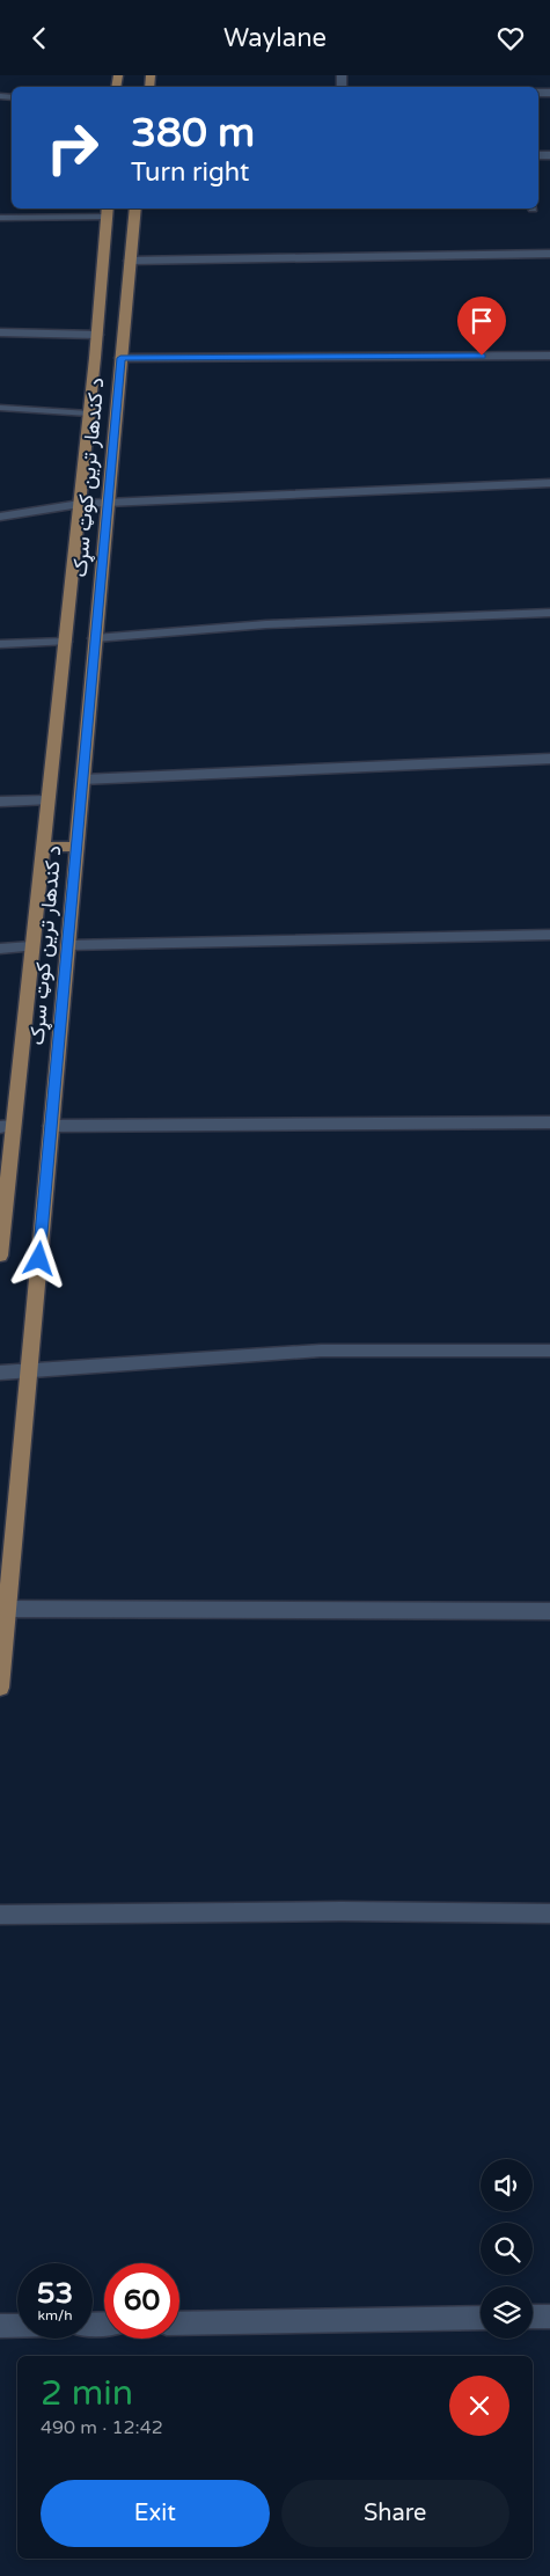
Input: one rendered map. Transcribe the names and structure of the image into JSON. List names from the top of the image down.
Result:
{
  "streets": {
    "main road": ["د کندهار ترين کوټ سړک"]
  },
  "page": {
    "header": "Waylane",
    "turn": ["380 m", "Turn right"],
    "speed": "53 km/h",
    "limit": "60",
    "heading": ["2 min", "490 m · 12:42"],
    "buttons": ["Exit", "Share"]
  }
}
